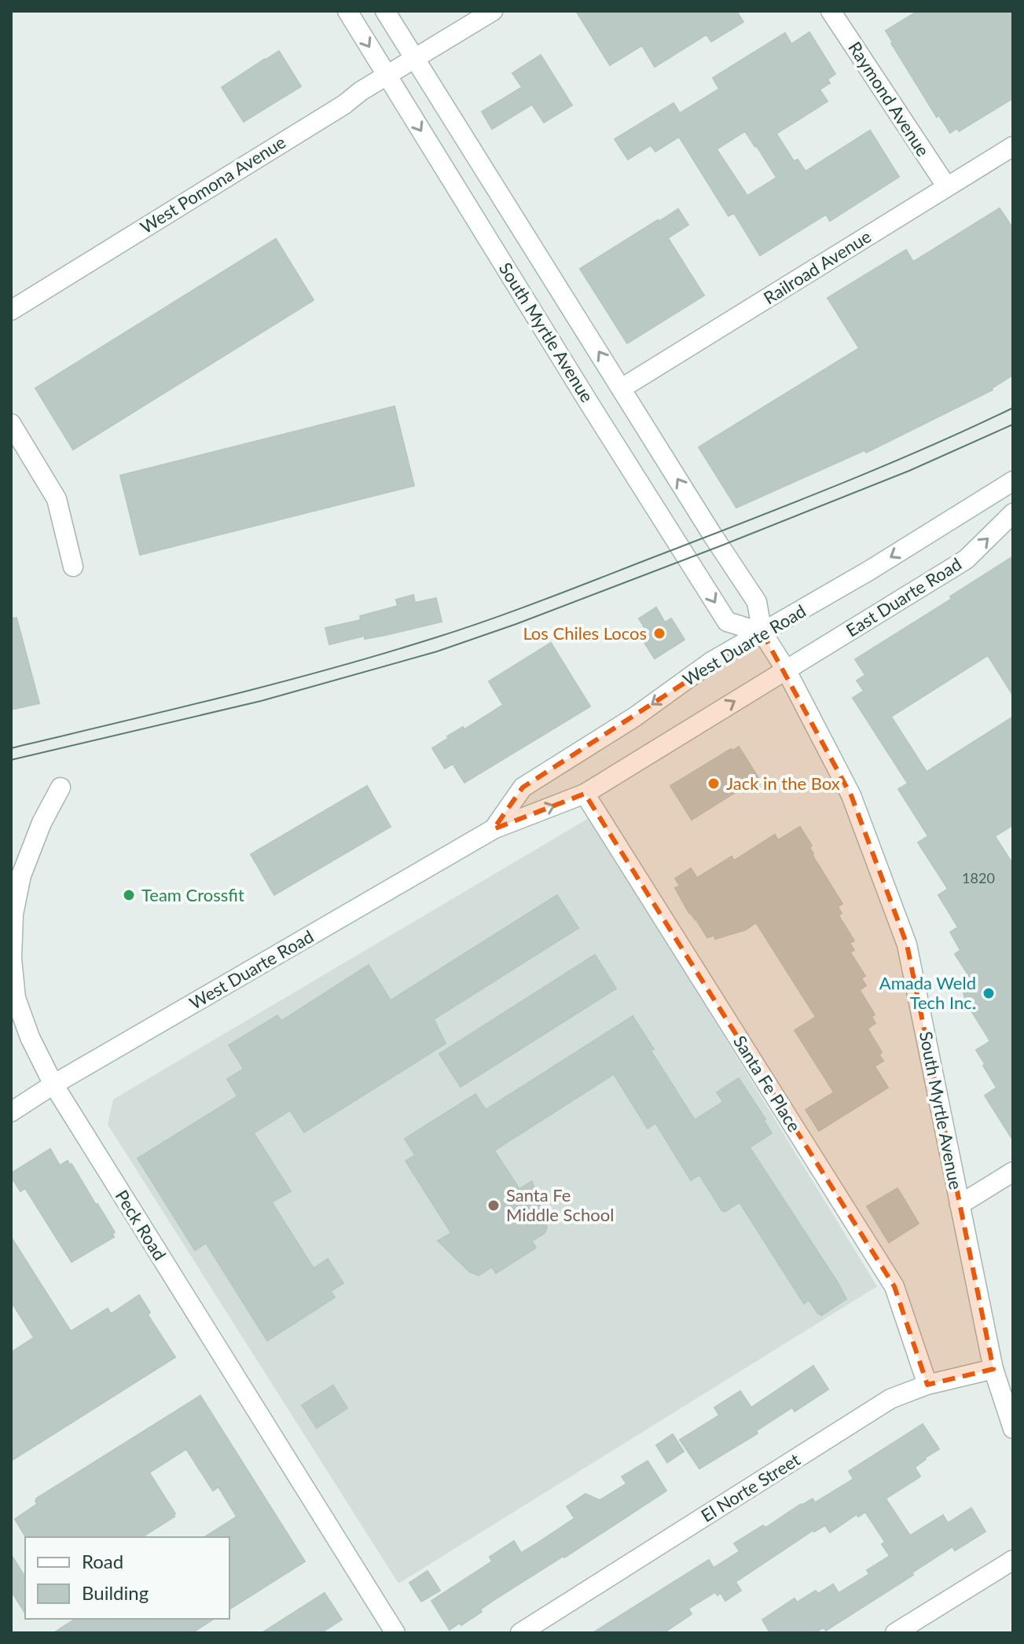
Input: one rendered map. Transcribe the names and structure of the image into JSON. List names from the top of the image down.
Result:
{
  "streets": {
    "street": [
      "Raymond Avenue",
      "West Pomona Avenue",
      "Railroad Avenue",
      "South Myrtle Avenue",
      "East Duarte Road",
      "West Duarte Road",
      "Santa Fe Place",
      "Peck Road",
      "El Norte Street"
    ]
  },
  "crossings": [
    ["Raymond Avenue", "Railroad Avenue"],
    ["West Pomona Avenue", "South Myrtle Avenue"],
    ["Railroad Avenue", "South Myrtle Avenue"],
    ["South Myrtle Avenue", "East Duarte Road"],
    ["South Myrtle Avenue", "West Duarte Road"],
    ["South Myrtle Avenue", "El Norte Street"],
    ["East Duarte Road", "West Duarte Road"],
    ["West Duarte Road", "Santa Fe Place"],
    ["West Duarte Road", "Peck Road"],
    ["Santa Fe Place", "El Norte Street"]
  ],
  "one_way": ["East Duarte Road"],
  "places": [
    "Los Chiles Locos",
    "Jack in the Box",
    "Team Crossfit",
    "Amada Weld Tech Inc.",
    "Santa Fe Middle School"
  ],
  "house_numbers": ["1820"],
  "legend": ["Road", "Building"]
}
